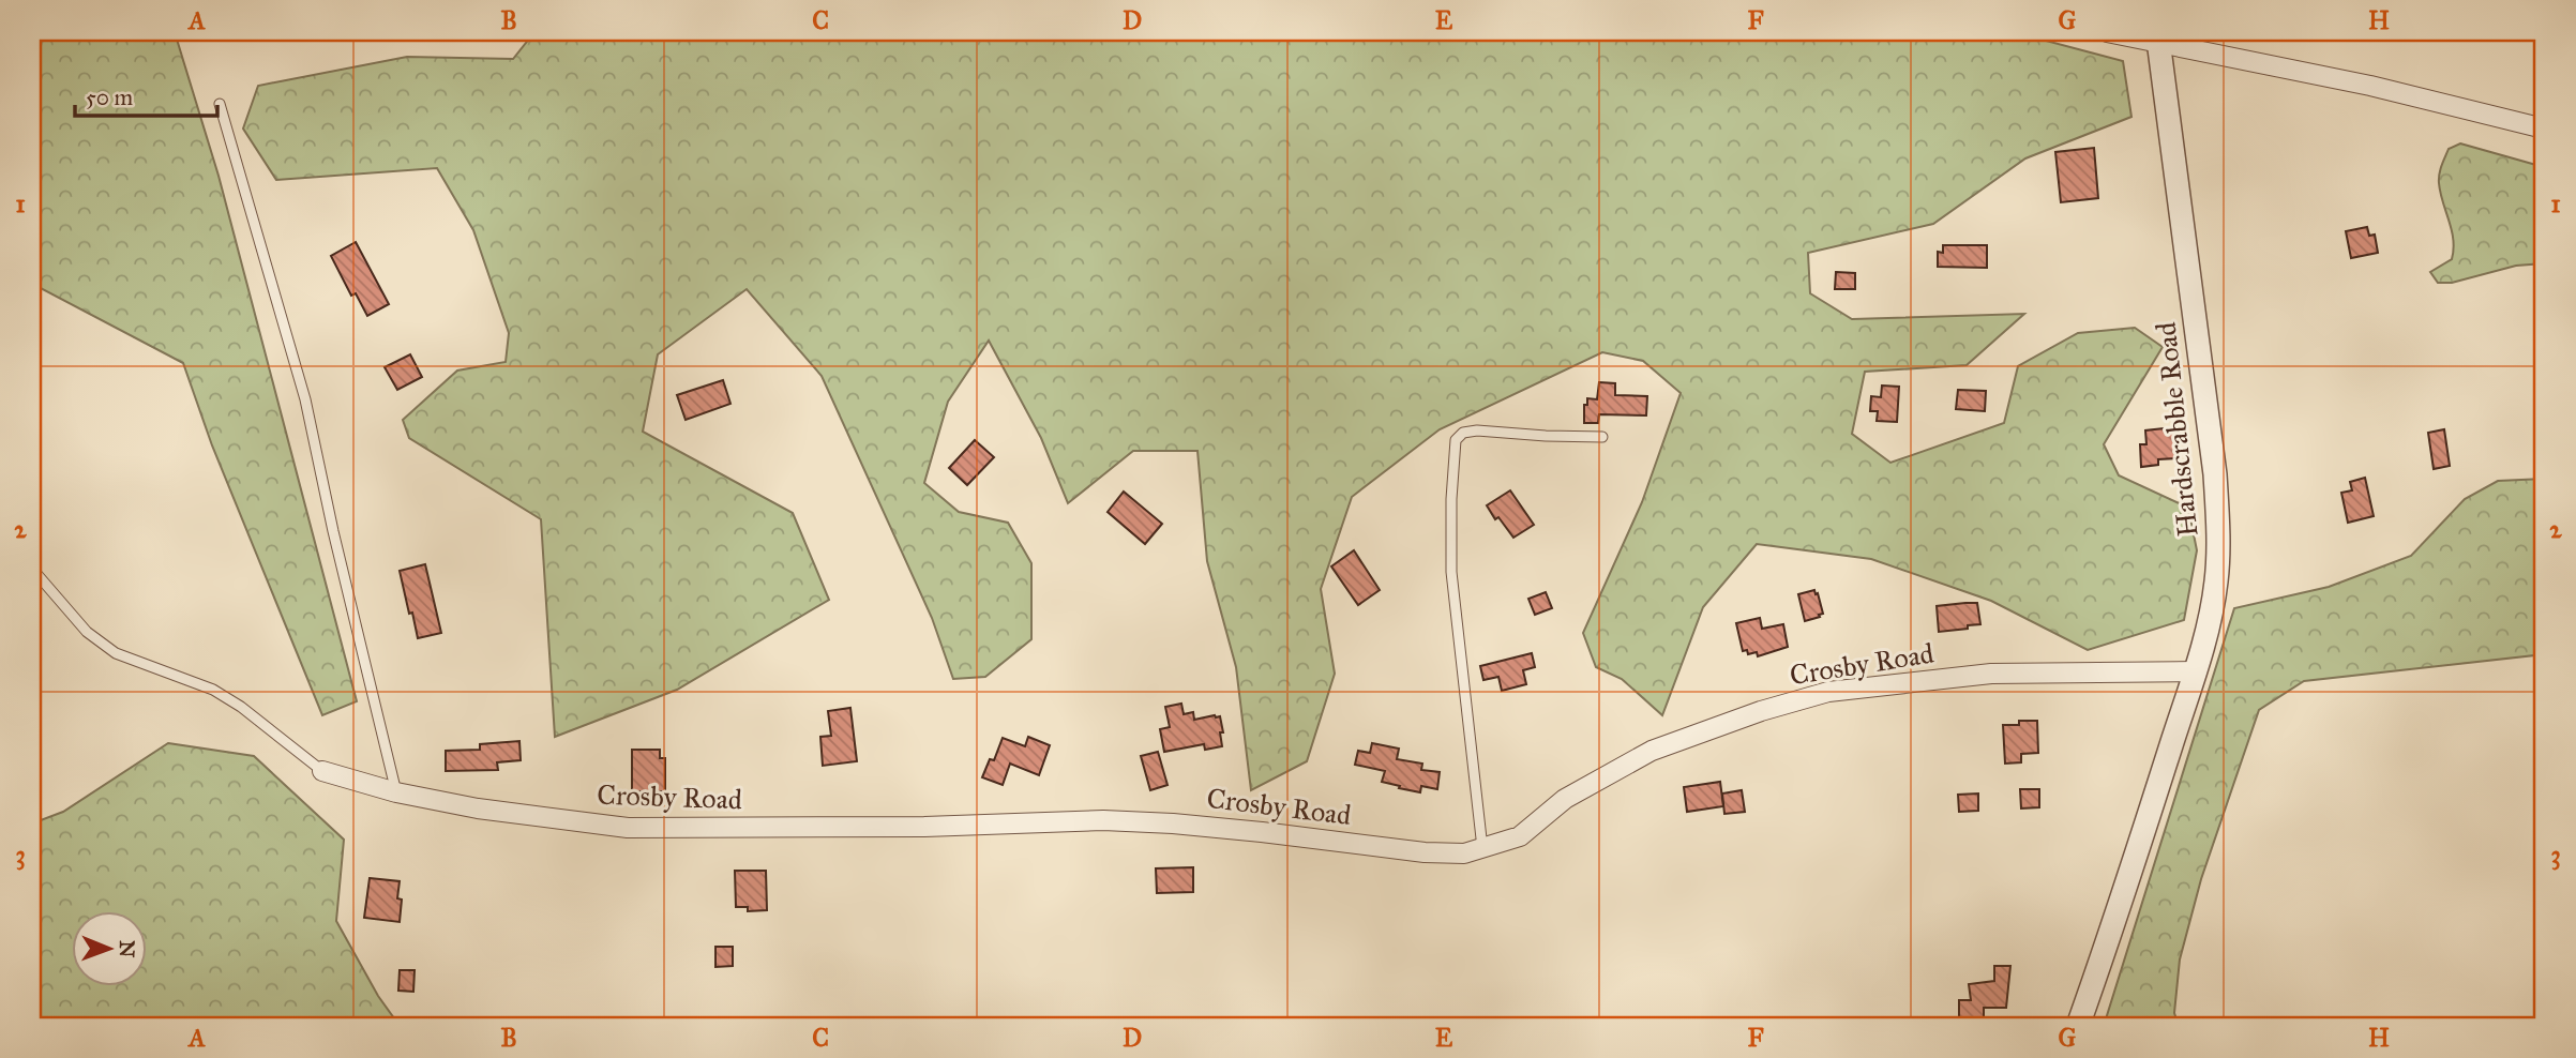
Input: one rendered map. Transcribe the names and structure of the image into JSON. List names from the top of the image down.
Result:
{
  "streets": {
    "street": ["Hardscrabble Road", "Crosby Road"]
  },
  "crossings": [
    ["Hardscrabble Road", "Crosby Road"]
  ],
  "scale_bar": "50 m",
  "north": "right",
  "grid": {
    "columns": [
      "A",
      "B",
      "C",
      "D",
      "E",
      "F",
      "G",
      "H"
    ],
    "rows": ["1", "2", "3"]
  }
}
